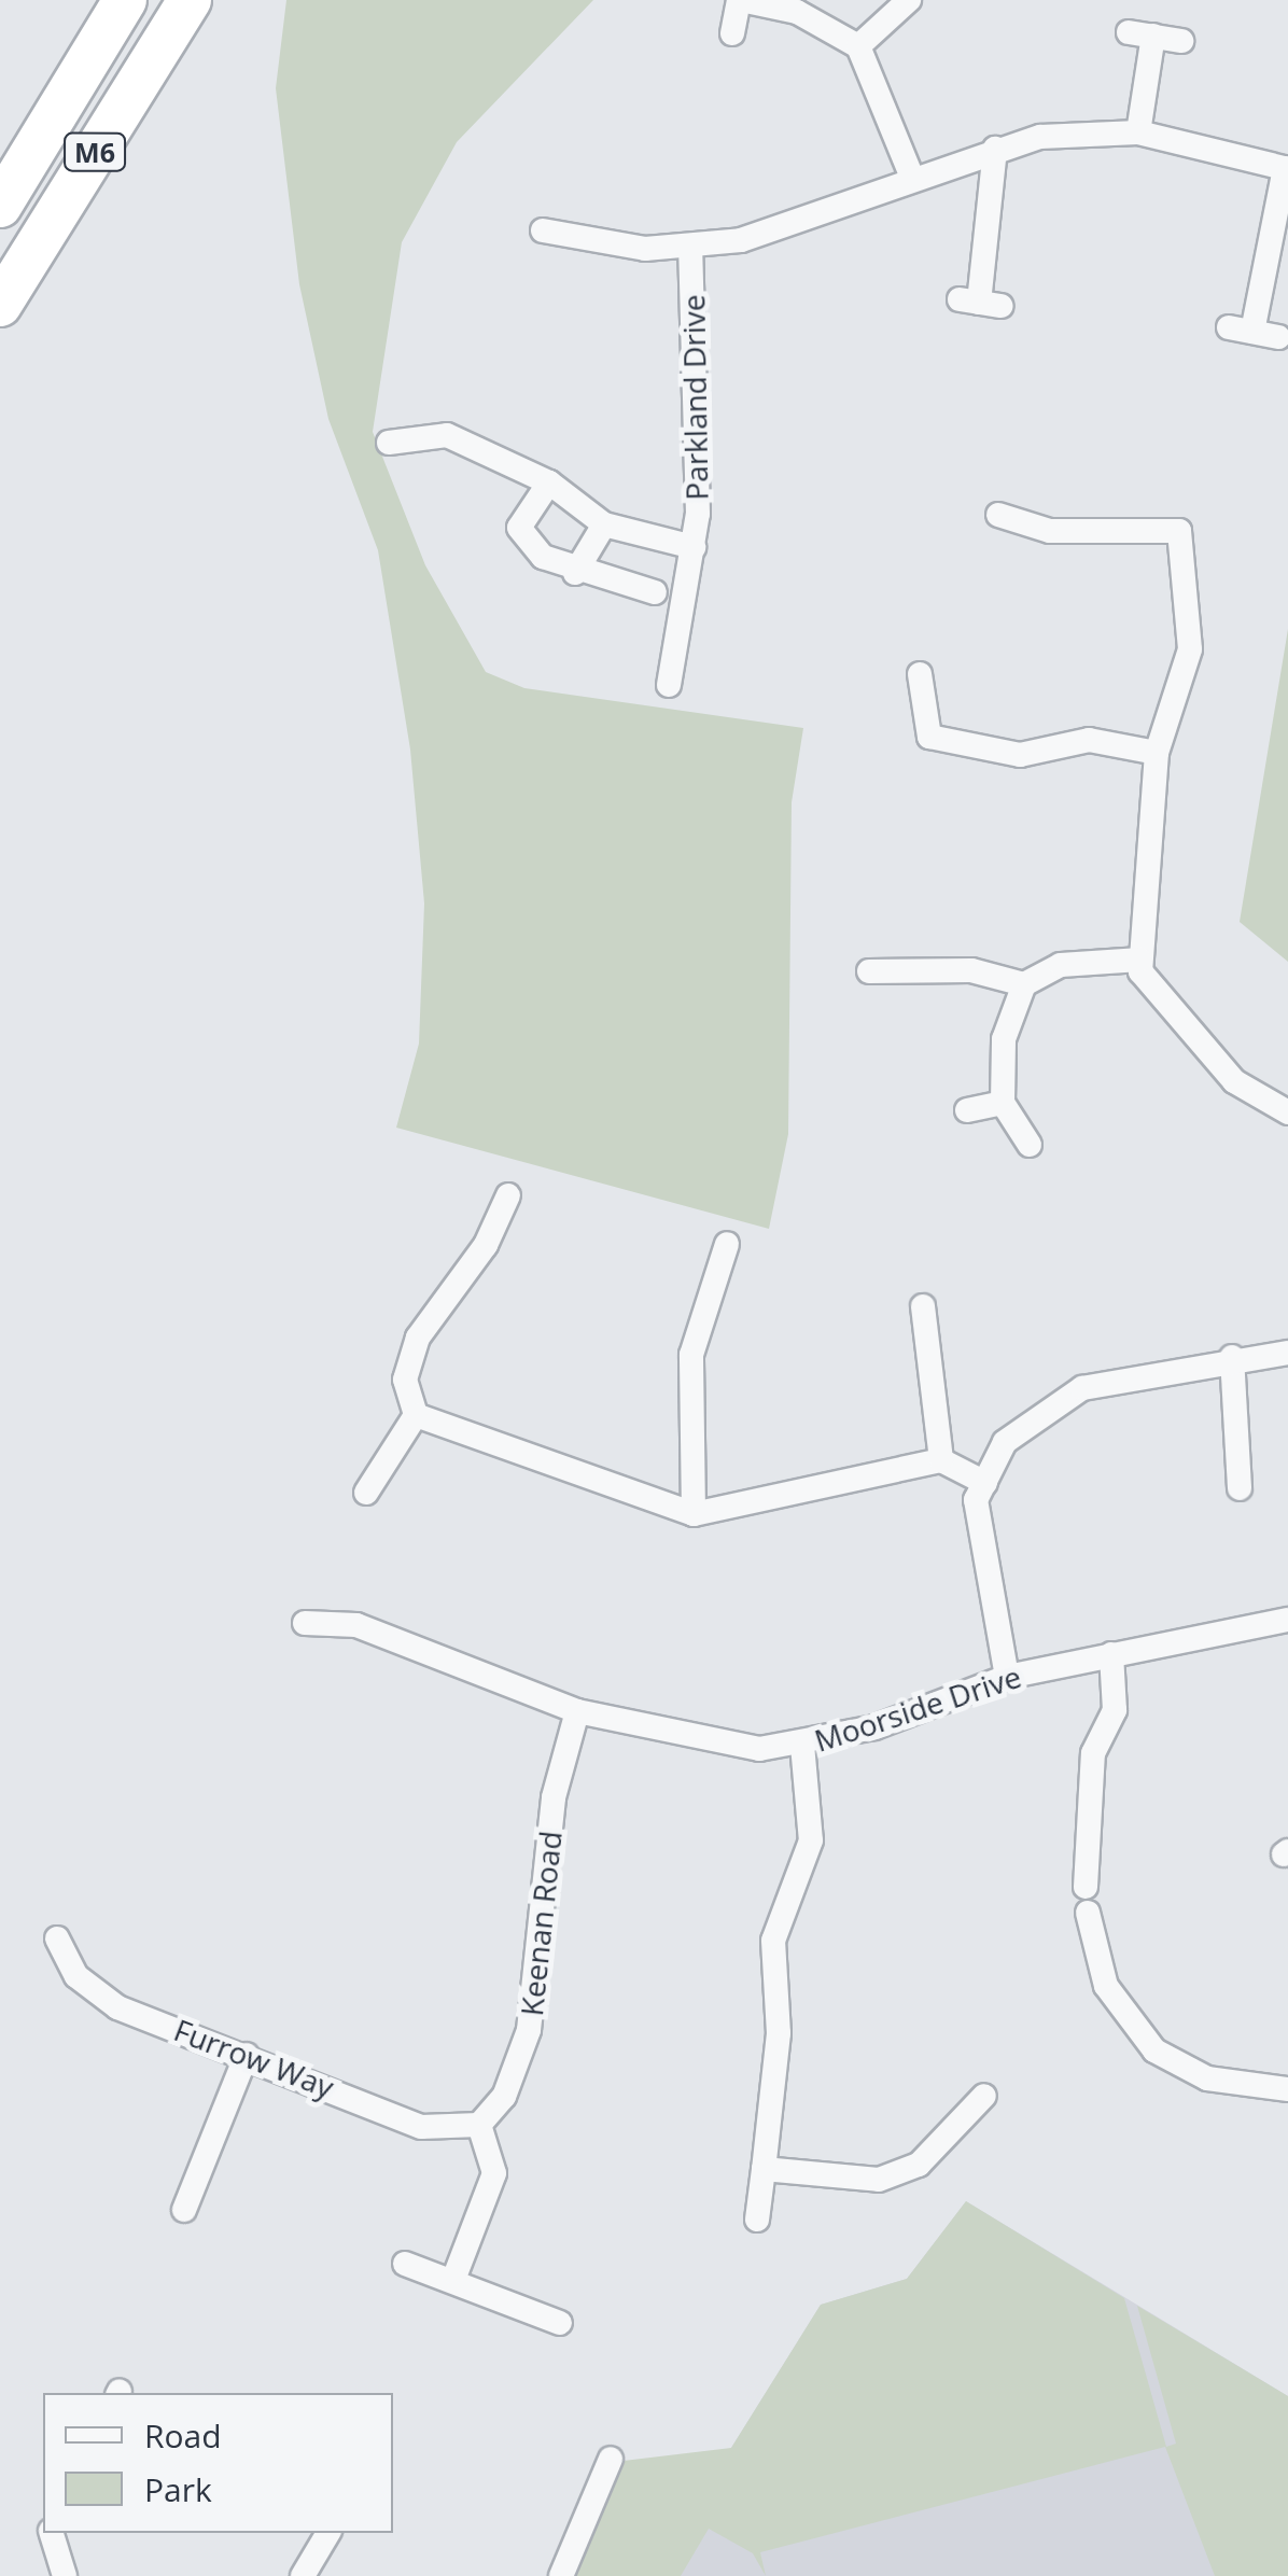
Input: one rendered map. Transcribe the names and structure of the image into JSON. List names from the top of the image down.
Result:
{
  "streets": {
    "highway": ["M6"],
    "street": [
      "Parkland Drive",
      "Moorside Drive",
      "Keenan Road",
      "Furrow Way"
    ]
  },
  "crossings": [
    ["Moorside Drive", "Keenan Road"],
    ["Keenan Road", "Furrow Way"]
  ],
  "legend": ["Road", "Park"]
}
